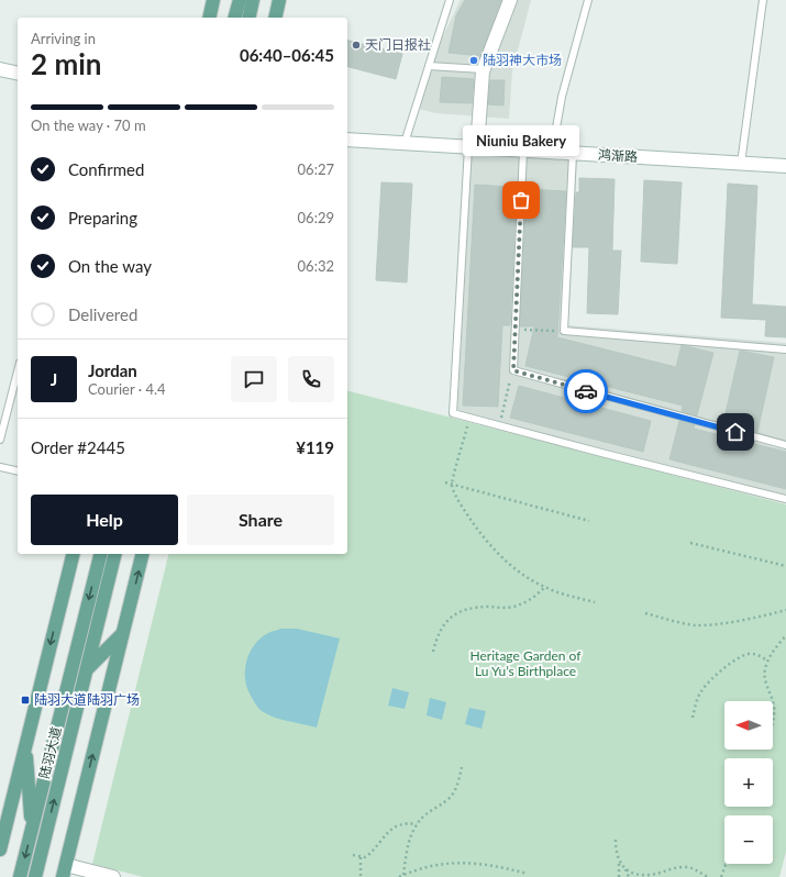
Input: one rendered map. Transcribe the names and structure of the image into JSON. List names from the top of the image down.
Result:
{
  "streets": {
    "main road": ["陆羽大道"],
    "street": ["鸿渐路"]
  },
  "parks": ["Heritage Garden of Lu Yu’s Birthplace"],
  "places": {
    "other": ["天门日报社", "陆羽神大市场", "Niuniu Bakery"],
    "transit": ["陆羽大道陆羽广场"]
  },
  "north": "left",
  "page": {
    "heading": ["2 min", "Arriving in", "06:40–06:45"],
    "panel": [
      "Jordan",
      "Courier · 4.4",
      "Order #2445",
      "¥119"
    ],
    "bar": "On the way · 70 m",
    "bubble": "Niuniu Bakery",
    "list": [
      ["Confirmed", "06:27"],
      ["Preparing", "06:29"],
      ["On the way", "06:32"],
      "Delivered"
    ],
    "round": "J",
    "buttons": ["Help", "Share"],
    "map_buttons": ["+", "−"]
  }
}
